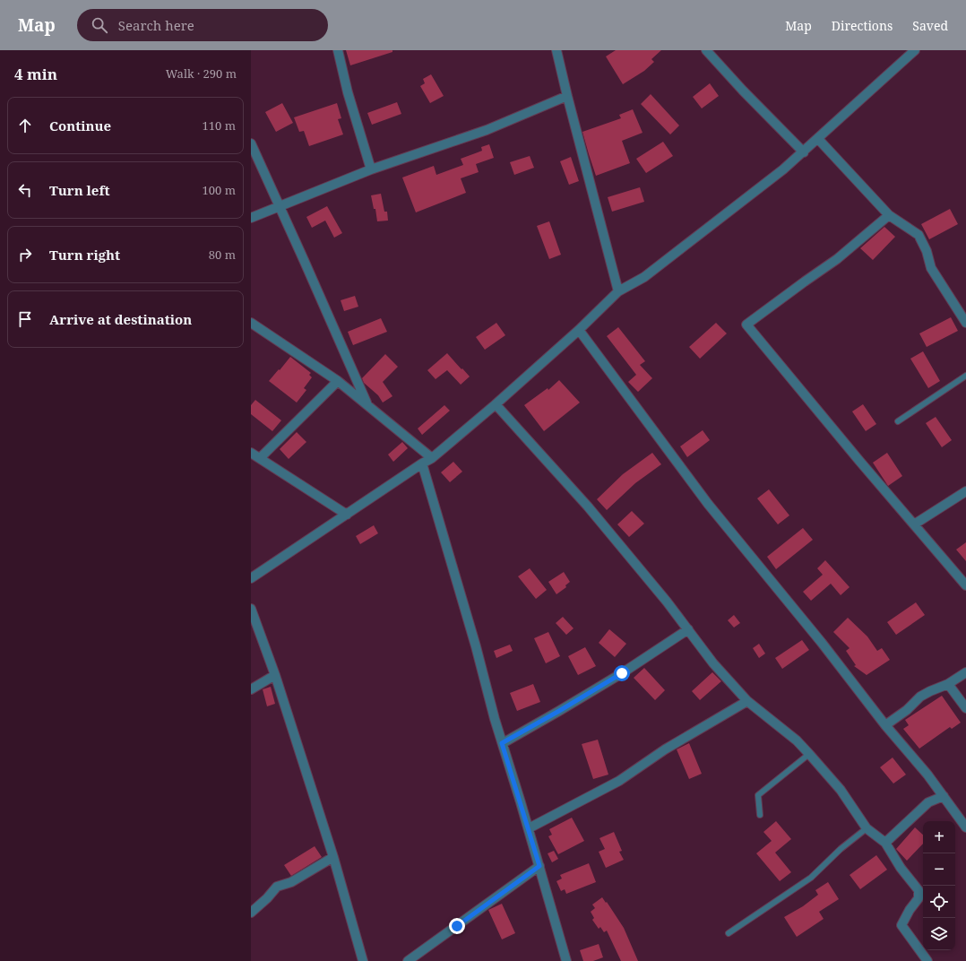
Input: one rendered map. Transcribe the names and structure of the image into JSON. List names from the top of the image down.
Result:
{
  "page": {
    "header": "Map",
    "search": "Search here",
    "nav": ["Map", "Directions", "Saved"],
    "heading": ["4 min", "Walk · 290 m"],
    "list": [
      ["Continue", "110 m"],
      ["Turn left", "100 m"],
      ["Turn right", "80 m"],
      "Arrive at destination"
    ],
    "map_buttons": ["+", "−"]
  }
}
